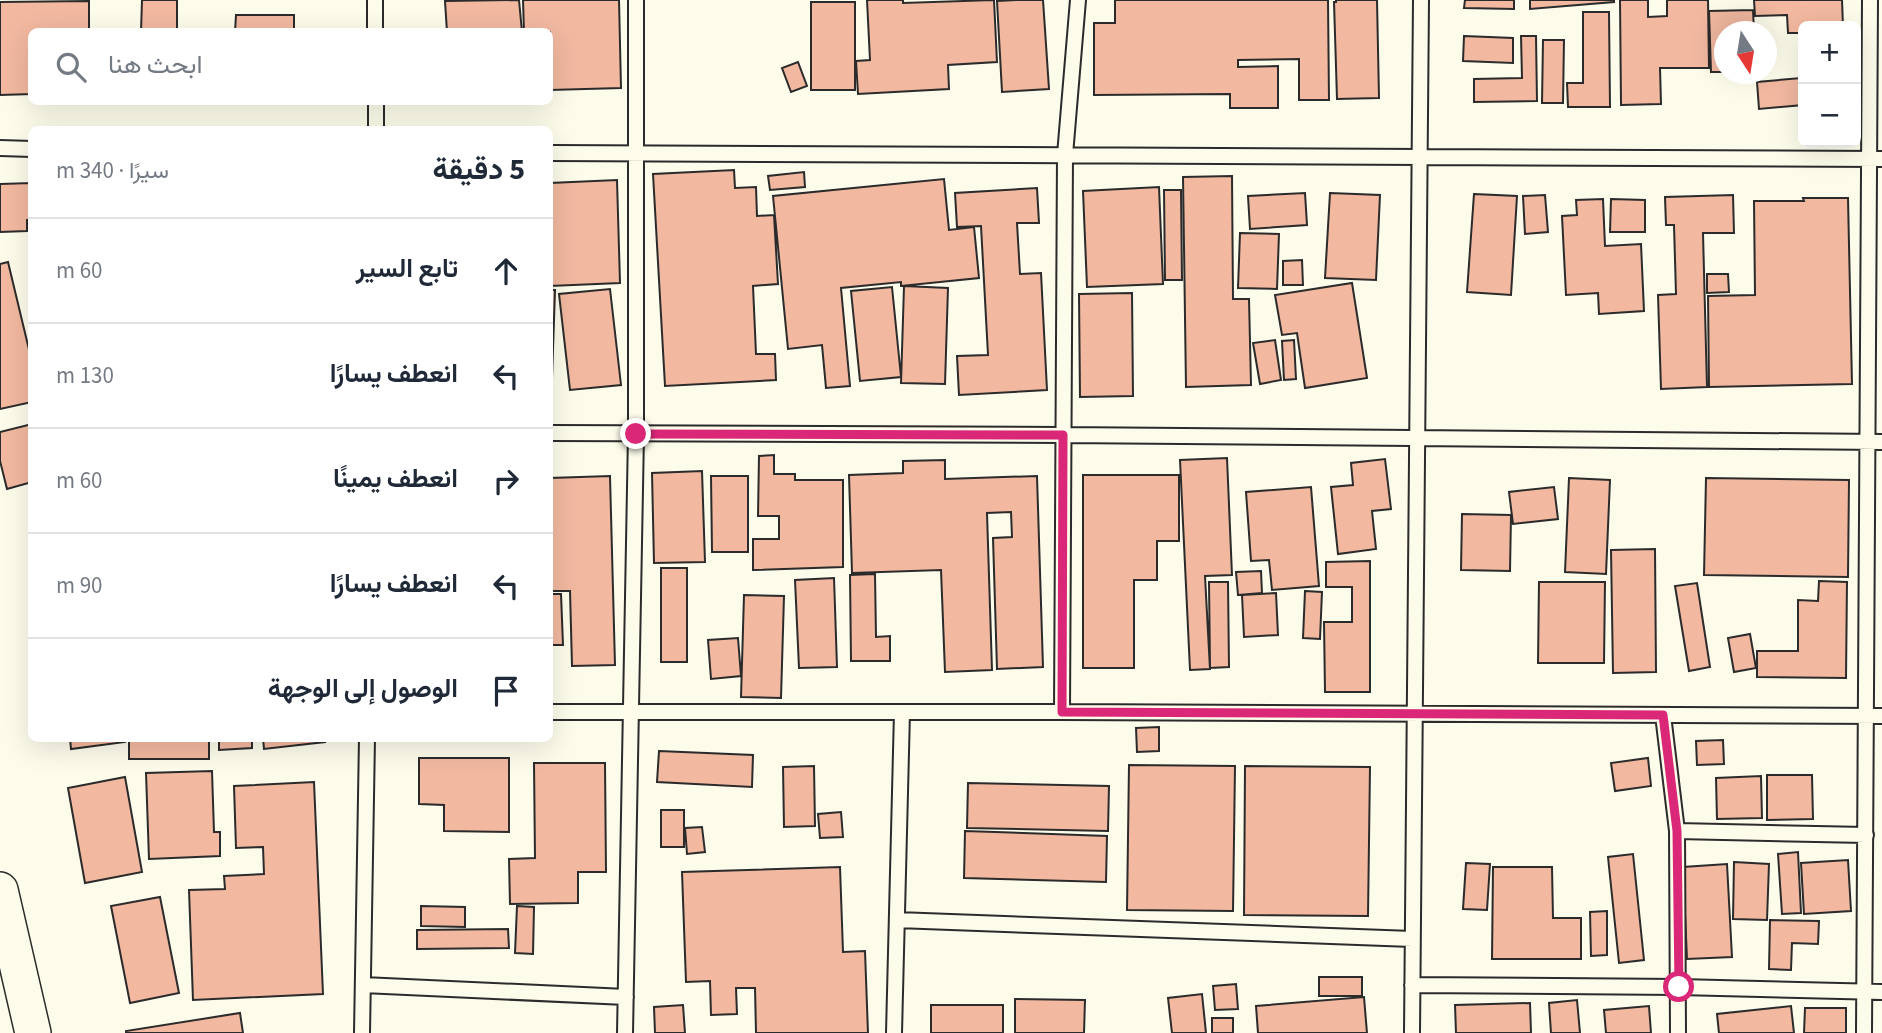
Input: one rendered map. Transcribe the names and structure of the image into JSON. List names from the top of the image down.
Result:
{
  "north": "bottom",
  "page": {
    "map_buttons": ["+", "−"],
    "search": "ابحث هنا",
    "heading": ["5 دقيقة", "سيرًا · 340 m"],
    "list": [
      ["تابع السير", "60 m"],
      ["انعطف يسارًا", "130 m"],
      ["انعطف يمينًا", "60 m"],
      ["انعطف يسارًا", "90 m"],
      "الوصول إلى الوجهة"
    ]
  }
}
